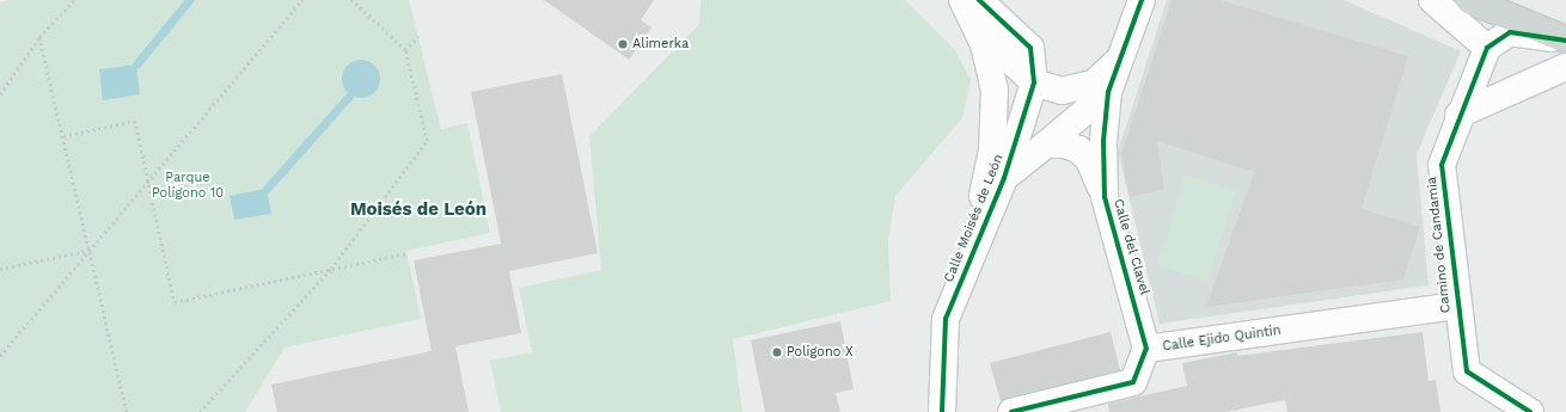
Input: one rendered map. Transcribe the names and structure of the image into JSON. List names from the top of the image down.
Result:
{
  "streets": {
    "street": [
      "Calle Moisés de León",
      "Camino de Candamia",
      "Calle del Clavel",
      "Calle Ejido Quintin"
    ]
  },
  "crossings": [
    ["Calle Moisés de León", "Calle del Clavel"],
    ["Camino de Candamia", "Calle Ejido Quintin"],
    ["Calle del Clavel", "Calle Ejido Quintin"]
  ],
  "districts": ["Moisés de León"],
  "parks": ["Parque Polígono 10"],
  "places": ["Alimerka", "Poligono X"]
}
